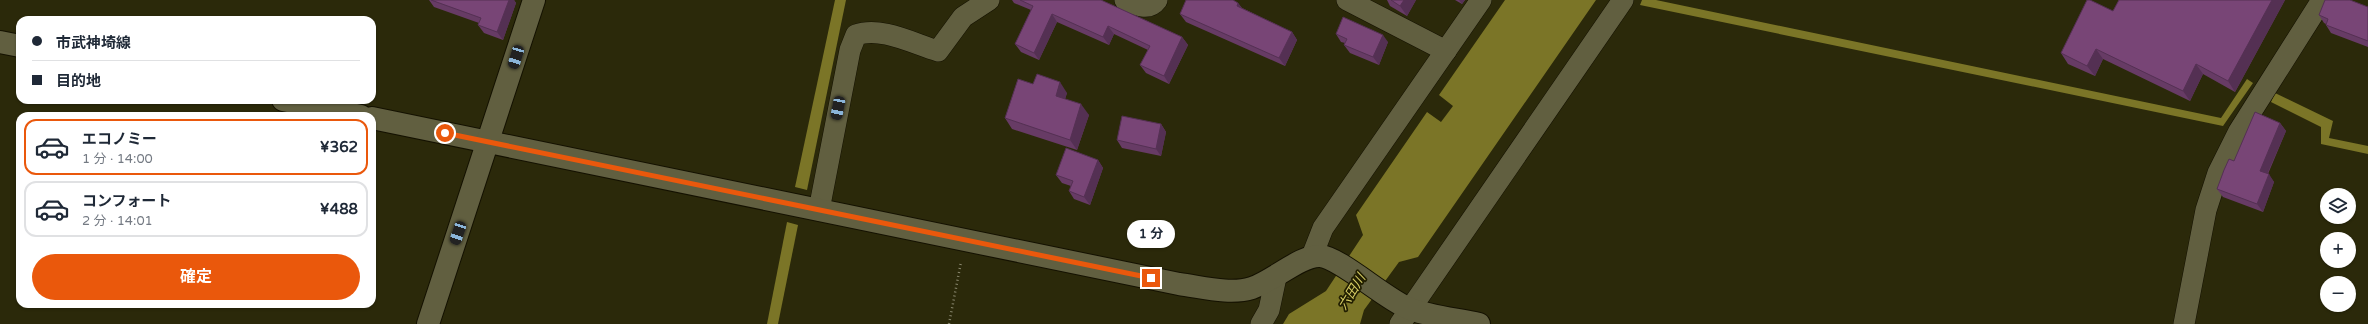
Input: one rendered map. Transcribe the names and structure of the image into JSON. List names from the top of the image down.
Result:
{
  "water": ["六田川"],
  "page": {
    "banner": ["市武神埼線", "目的地"],
    "list": [
      {
        "name": "エコノミー",
        "note": "1 分 · 14:00",
        "value": "¥362"
      },
      {
        "name": "コンフォート",
        "note": "2 分 · 14:01",
        "value": "¥488"
      }
    ],
    "map_buttons": ["+", "−"],
    "bubble": "1 分",
    "buttons": "確定"
  }
}
